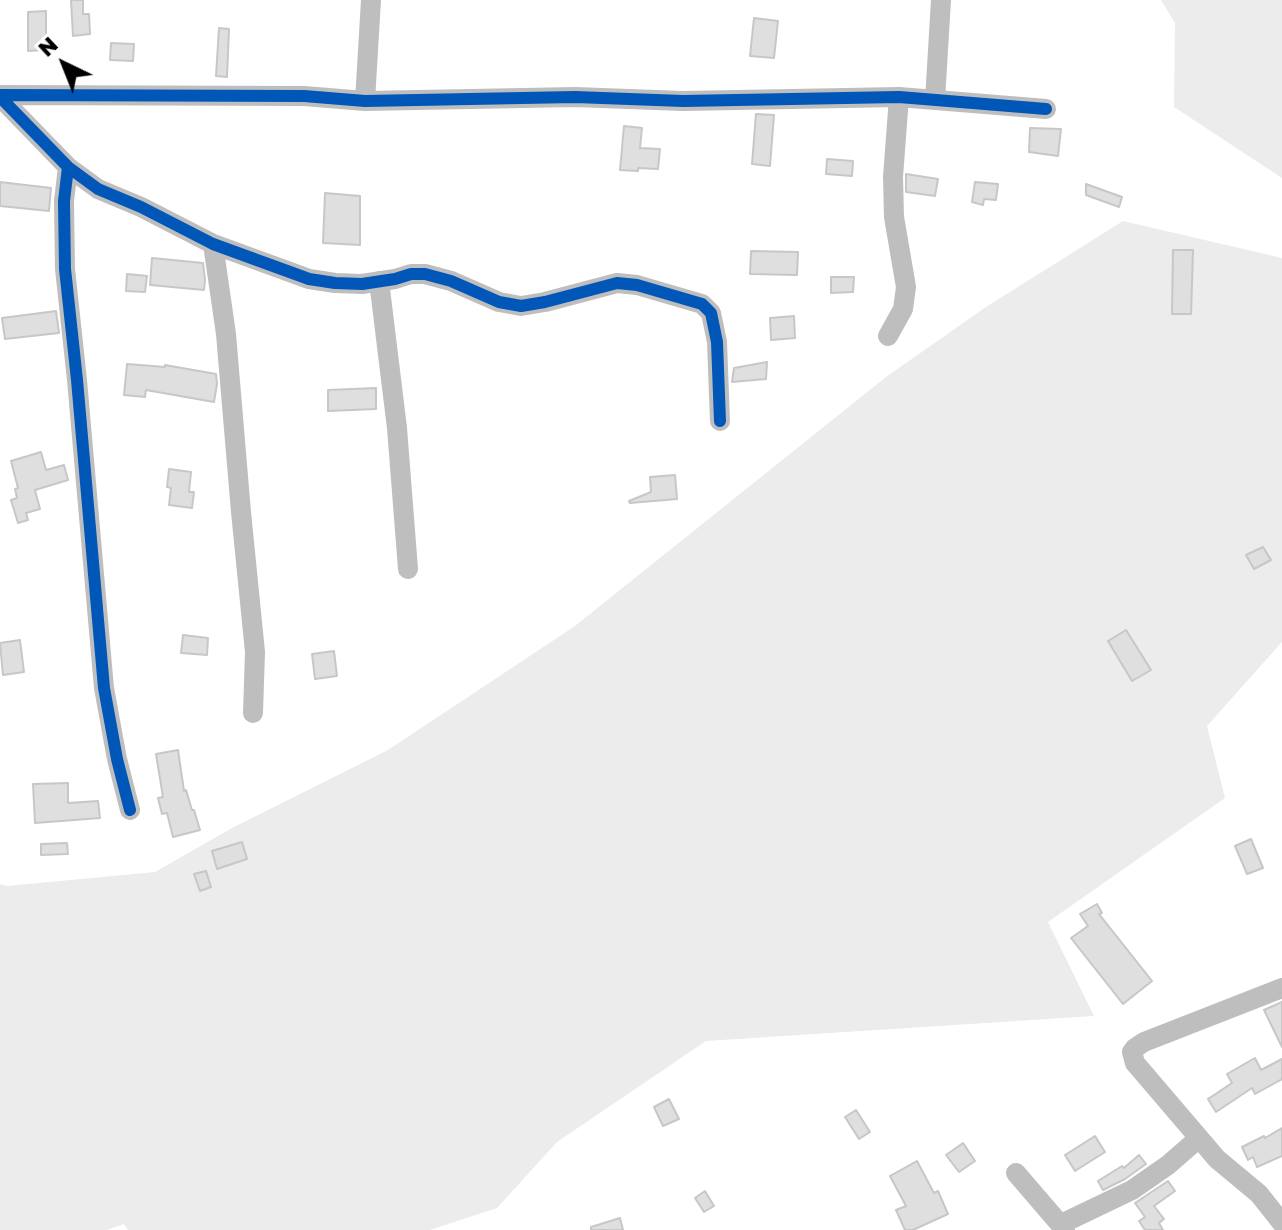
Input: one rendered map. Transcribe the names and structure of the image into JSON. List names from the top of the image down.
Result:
{
  "north": "top left"
}
